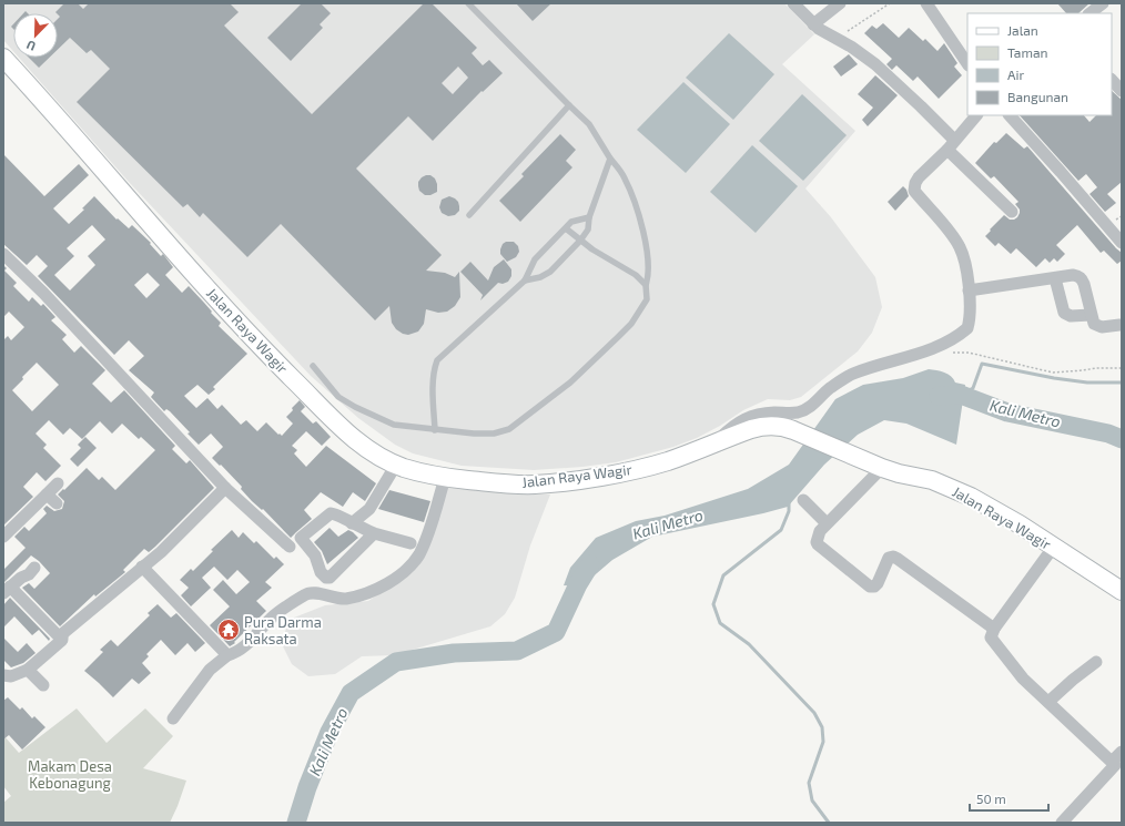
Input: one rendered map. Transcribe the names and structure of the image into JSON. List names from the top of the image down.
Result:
{
  "streets": {
    "main road": ["Jalan Raya Wagir"]
  },
  "water": ["Kali Metro"],
  "parks": ["Makam Desa Kebonagung"],
  "places": {
    "temple": ["Pura Darma Raksata"]
  },
  "legend": [
    "Jalan",
    "Taman",
    "Air",
    "Bangunan"
  ],
  "scale_bar": "50 m",
  "north": "bottom left"
}
